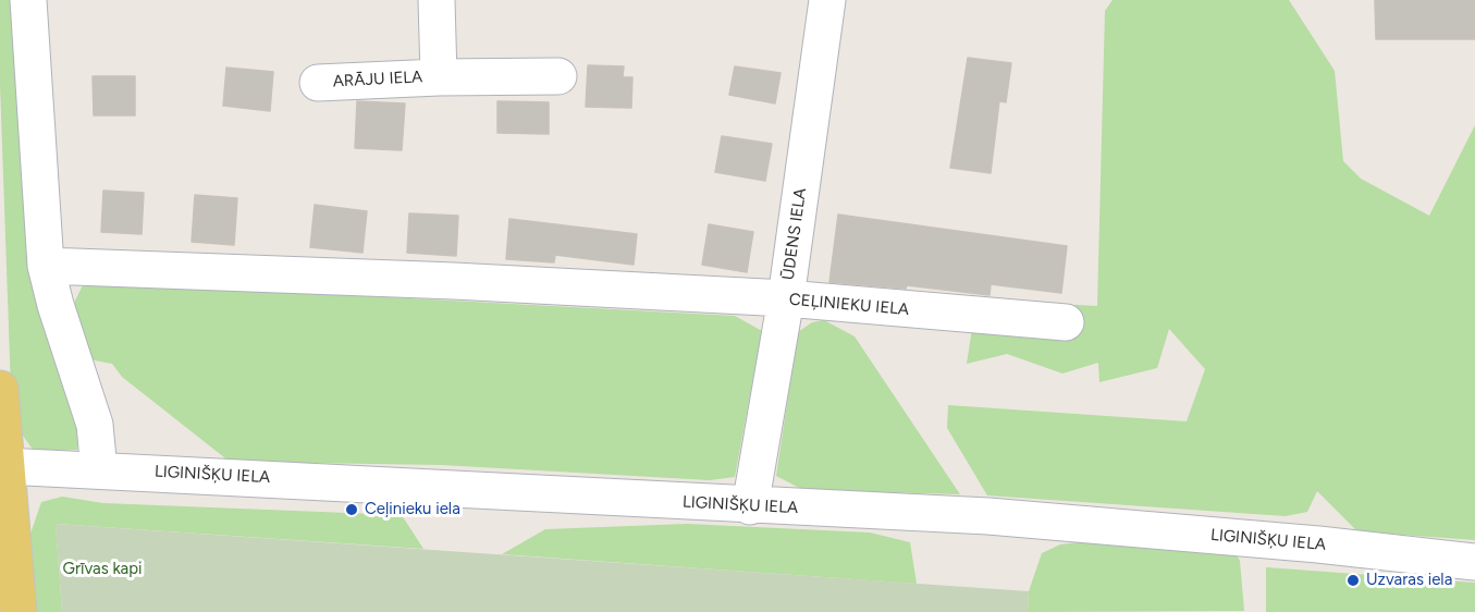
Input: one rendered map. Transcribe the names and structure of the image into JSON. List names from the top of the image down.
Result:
{
  "streets": {
    "street": [
      "ARĀJU IELA",
      "ŪDENS IELA",
      "CEĻINIEKU IELA",
      "LIGINIŠĶU IELA"
    ]
  },
  "crossings": [
    ["ŪDENS IELA", "CEĻINIEKU IELA"],
    ["ŪDENS IELA", "LIGINIŠĶU IELA"]
  ],
  "parks": ["Grīvas kapi"],
  "places": ["Ceļinieku iela", "Uzvaras iela"]
}
